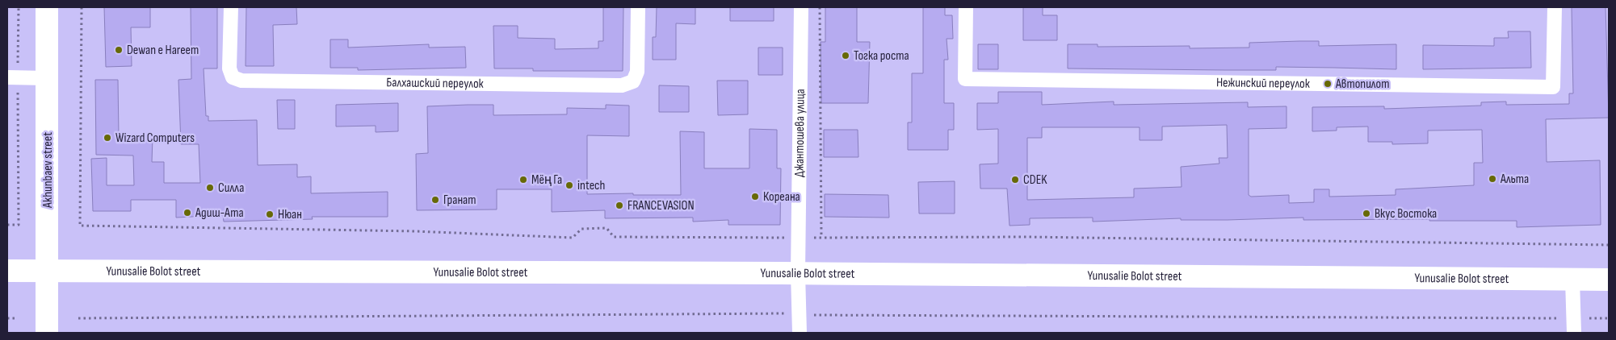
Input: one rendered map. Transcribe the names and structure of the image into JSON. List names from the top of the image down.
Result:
{
  "streets": {
    "main road": ["Akhunbaev street", "Yunusalie Bolot street"],
    "street": ["Балхашский переулок", "Нежинский переулок", "Джантошева улица"]
  },
  "crossings": [
    ["Джантошева улица", "Yunusalie Bolot street"],
    ["Akhunbaev street", "Yunusalie Bolot street"]
  ],
  "places": [
    "Dewan e Hareem",
    "Тогка роста",
    "Автопилот",
    "Wizard Computers",
    "Альта",
    "Мёң Га",
    "CDEK",
    "intech",
    "Силла",
    "Кореана",
    "Гранат",
    "FRANCEVASION",
    "Адиш-Ата",
    "Вкус Востока",
    "Нюан"
  ]
}
